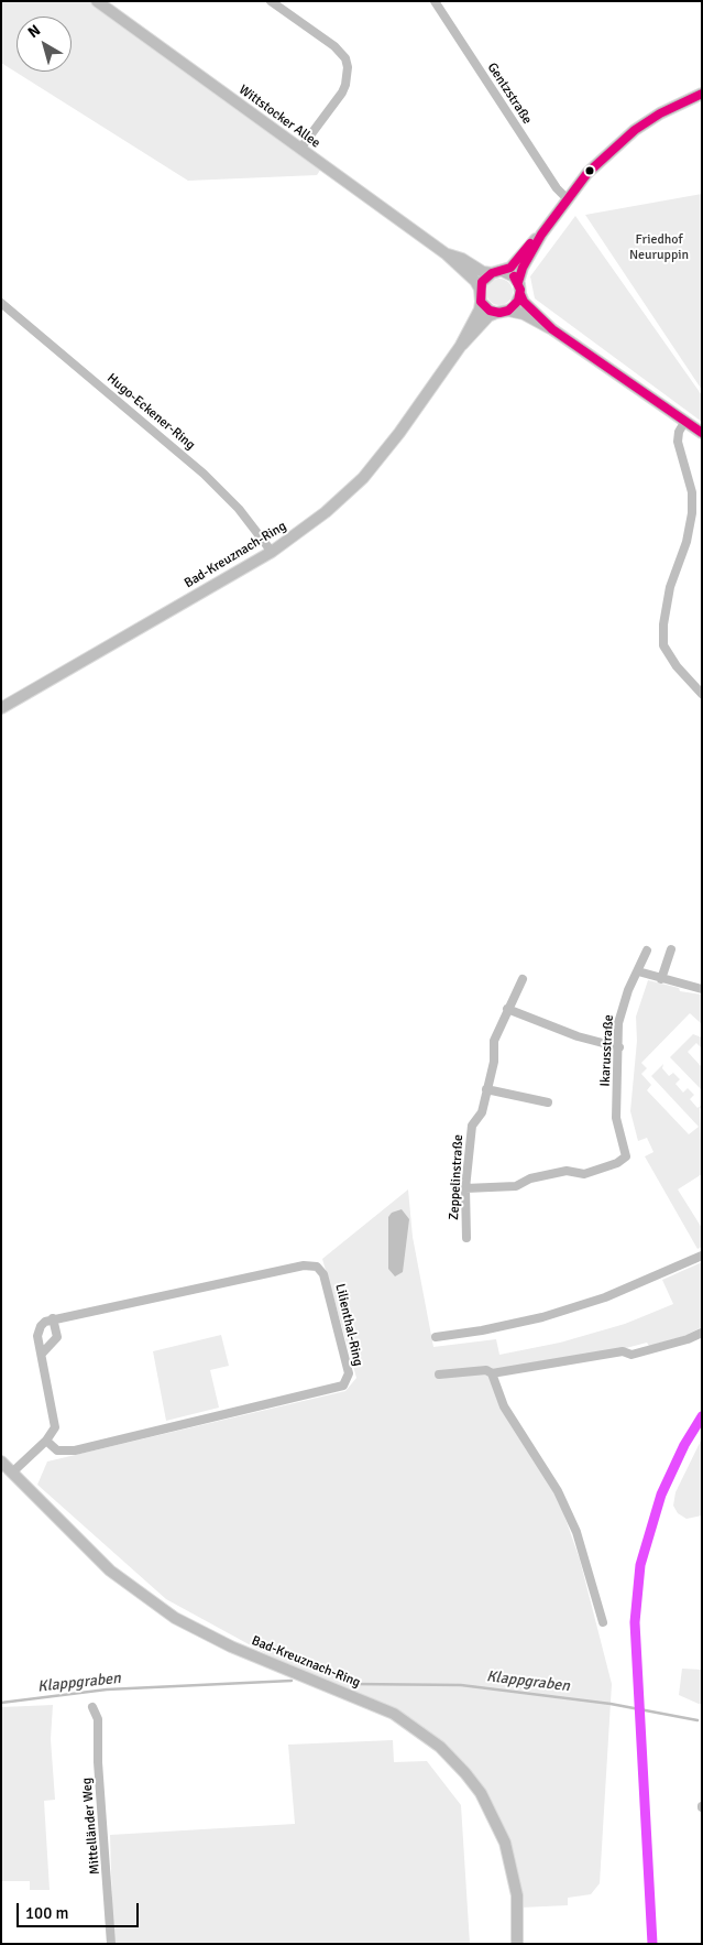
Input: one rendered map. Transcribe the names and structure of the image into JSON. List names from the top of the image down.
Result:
{
  "streets": {
    "main road": ["Wittstocker Allee", "Bad-Kreuznach-Ring"],
    "street": [
      "Gentzstraße",
      "Hugo-Eckener-Ring",
      "Ikarusstraße",
      "Zeppelinstraße",
      "Lilienthal-Ring",
      "Mittelländer Weg"
    ]
  },
  "crossings": [
    ["Hugo-Eckener-Ring", "Bad-Kreuznach-Ring"],
    ["Ikarusstraße", "Zeppelinstraße"]
  ],
  "water": ["Klappgraben"],
  "parks": ["Friedhof Neuruppin"],
  "scale_bar": "100 m",
  "north": "top left"
}
